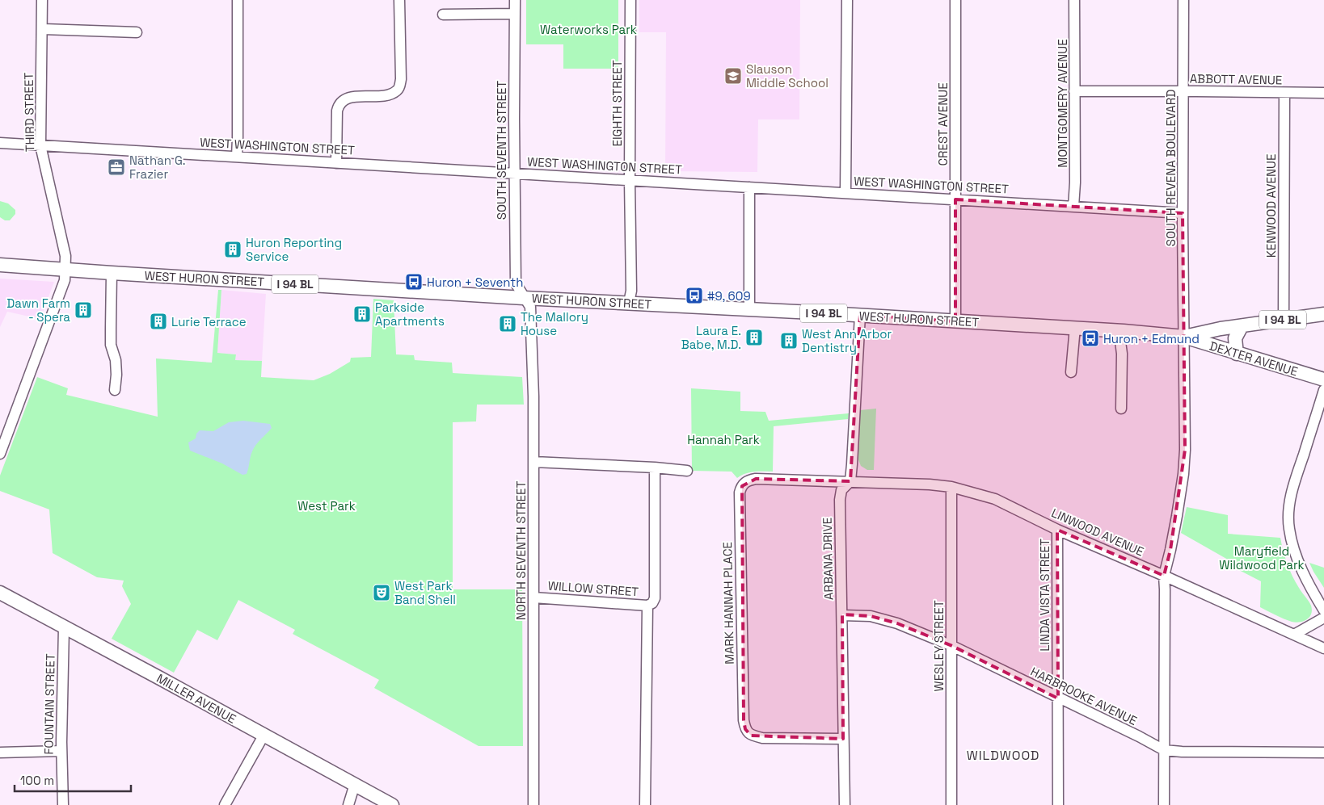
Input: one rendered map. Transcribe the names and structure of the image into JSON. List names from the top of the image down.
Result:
{
  "streets": {
    "main road": [
      "WEST HURON STREET",
      "I 94 BL",
      "DEXTER AVENUE",
      "MILLER AVENUE"
    ],
    "street": [
      "ABBOTT AVENUE",
      "EIGHTH STREET",
      "MONTGOMERY AVENUE",
      "THIRD STREET",
      "CREST AVENUE",
      "WEST WASHINGTON STREET",
      "SOUTH SEVENTH STREET",
      "SOUTH REVENA BOULEVARD",
      "KENWOOD AVENUE",
      "LINWOOD AVENUE",
      "NORTH SEVENTH STREET",
      "ARBANA DRIVE",
      "WILLOW STREET",
      "LINDA VISTA STREET",
      "MARK HANNAH PLACE",
      "WESLEY STREET",
      "HARBROOKE AVENUE",
      "FOUNTAIN STREET"
    ]
  },
  "crossings": [
    ["ABBOTT AVENUE", "MONTGOMERY AVENUE"],
    ["ABBOTT AVENUE", "SOUTH REVENA BOULEVARD"],
    ["ABBOTT AVENUE", "KENWOOD AVENUE"],
    ["EIGHTH STREET", "WEST WASHINGTON STREET"],
    ["EIGHTH STREET", "WEST HURON STREET"],
    ["MONTGOMERY AVENUE", "WEST WASHINGTON STREET"],
    ["THIRD STREET", "WEST WASHINGTON STREET"],
    ["THIRD STREET", "WEST HURON STREET"],
    ["CREST AVENUE", "WEST WASHINGTON STREET"],
    ["CREST AVENUE", "WEST HURON STREET"],
    ["WEST WASHINGTON STREET", "SOUTH SEVENTH STREET"],
    ["WEST WASHINGTON STREET", "SOUTH REVENA BOULEVARD"],
    ["SOUTH SEVENTH STREET", "WEST HURON STREET"],
    ["SOUTH SEVENTH STREET", "NORTH SEVENTH STREET"],
    ["SOUTH REVENA BOULEVARD", "WEST HURON STREET"],
    ["SOUTH REVENA BOULEVARD", "I 94 BL"],
    ["SOUTH REVENA BOULEVARD", "DEXTER AVENUE"],
    ["SOUTH REVENA BOULEVARD", "LINWOOD AVENUE"],
    ["SOUTH REVENA BOULEVARD", "HARBROOKE AVENUE"],
    ["KENWOOD AVENUE", "I 94 BL"],
    ["WEST HURON STREET", "I 94 BL"],
    ["WEST HURON STREET", "DEXTER AVENUE"],
    ["WEST HURON STREET", "NORTH SEVENTH STREET"],
    ["WEST HURON STREET", "ARBANA DRIVE"],
    ["I 94 BL", "DEXTER AVENUE"],
    ["LINWOOD AVENUE", "ARBANA DRIVE"],
    ["LINWOOD AVENUE", "LINDA VISTA STREET"],
    ["LINWOOD AVENUE", "MARK HANNAH PLACE"],
    ["LINWOOD AVENUE", "WESLEY STREET"],
    ["NORTH SEVENTH STREET", "WILLOW STREET"],
    ["ARBANA DRIVE", "MARK HANNAH PLACE"],
    ["ARBANA DRIVE", "HARBROOKE AVENUE"],
    ["LINDA VISTA STREET", "HARBROOKE AVENUE"],
    ["WESLEY STREET", "HARBROOKE AVENUE"],
    ["MILLER AVENUE", "FOUNTAIN STREET"]
  ],
  "districts": ["WILDWOOD"],
  "parks": [
    "Waterworks Park",
    "Hannah Park",
    "West Park",
    "Maryfield Wildwood Park"
  ],
  "places": {
    "school or university": ["Slauson Middle School"],
    "office": ["Nathan G. Frazier"],
    "building": [
      "Huron Reporting Service",
      "Dawn Farm - Spera",
      "Parkside Apartments",
      "Lurie Terrace",
      "The Mallory House",
      "Laura E. Babe, M.D.",
      "West Ann Arbor Dentistry"
    ],
    "bus stop": ["Huron + Seventh", "#9, 609", "Huron + Edmund"],
    "theatre": ["West Park Band Shell"]
  },
  "scale_bar": "100 m"
}
